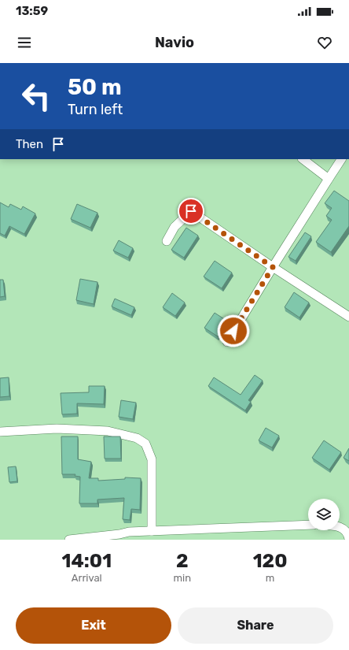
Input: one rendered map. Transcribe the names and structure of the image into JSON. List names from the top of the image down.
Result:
{
  "page": {
    "status": "13:59",
    "header": "Navio",
    "turn": ["50 m", "Turn left"],
    "then": "Then",
    "eta": [
      "14:01",
      "Arrival",
      "2",
      "min",
      "120",
      "m"
    ],
    "buttons": ["Exit", "Share"]
  }
}
